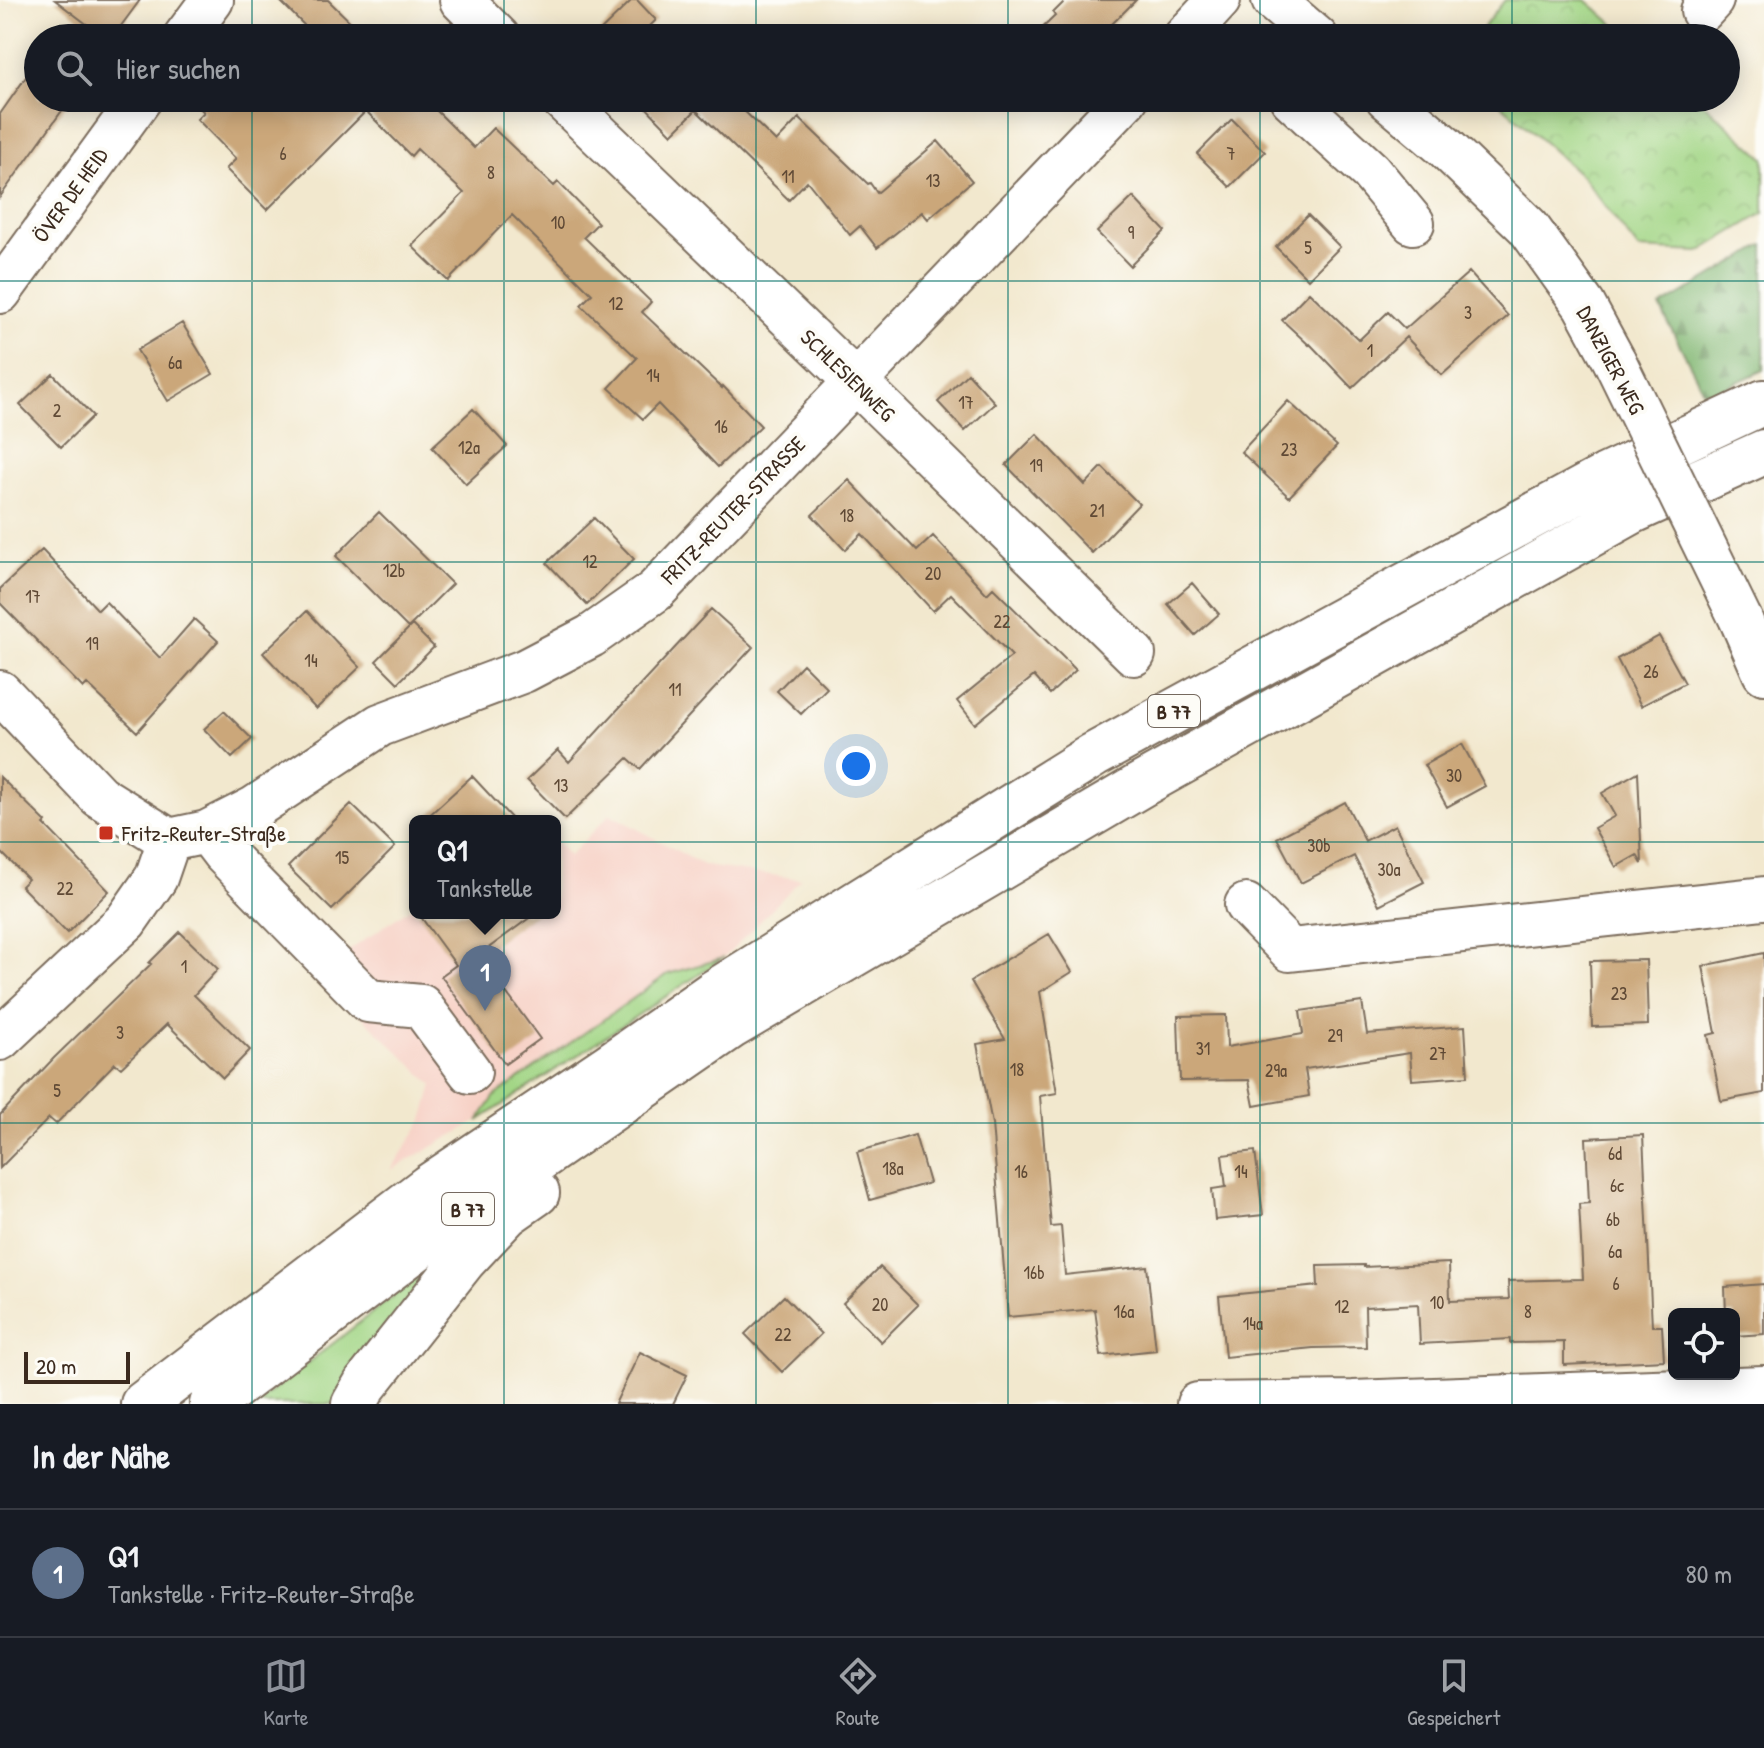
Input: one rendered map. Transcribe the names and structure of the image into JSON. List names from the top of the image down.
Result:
{
  "streets": {
    "highway": ["B 77"],
    "street": [
      "ÖVER DE HEID",
      "DANZIGER WEG",
      "SCHLESIENWEG",
      "FRITZ-REUTER-STRASSE"
    ]
  },
  "crossings": [
    ["SCHLESIENWEG", "FRITZ-REUTER-STRASSE"]
  ],
  "places": {
    "transit": ["Fritz-Reuter-Straße"]
  },
  "house_numbers": [
    "6",
    "7",
    "8",
    "11",
    "13",
    "10",
    "9",
    "5",
    "12",
    "3",
    "1",
    "6a",
    "14",
    "17",
    "2",
    "16",
    "12a",
    "23",
    "19",
    "21",
    "18",
    "12",
    "12b",
    "20",
    "17",
    "22",
    "19",
    "14",
    "26",
    "11",
    "30",
    "13",
    "30b",
    "15",
    "30a",
    "22",
    "1",
    "23",
    "3",
    "29",
    "31",
    "27",
    "18",
    "29a",
    "5",
    "6d",
    "18a",
    "16",
    "14",
    "6c",
    "6b",
    "6a",
    "16b",
    "6",
    "10",
    "20",
    "12",
    "16a",
    "8",
    "14a",
    "22"
  ],
  "scale_bar": "20 m",
  "page": {
    "search": "Hier suchen",
    "popup": ["Q1", "Tankstelle"],
    "pins": "1",
    "scale": "20 m",
    "heading": "In der Nähe",
    "list": [
      {
        "mark": "1",
        "name": "Q1",
        "note": "Tankstelle · Fritz-Reuter-Straße",
        "value": "80 m"
      }
    ],
    "nav": ["Karte", "Route", "Gespeichert"]
  }
}
